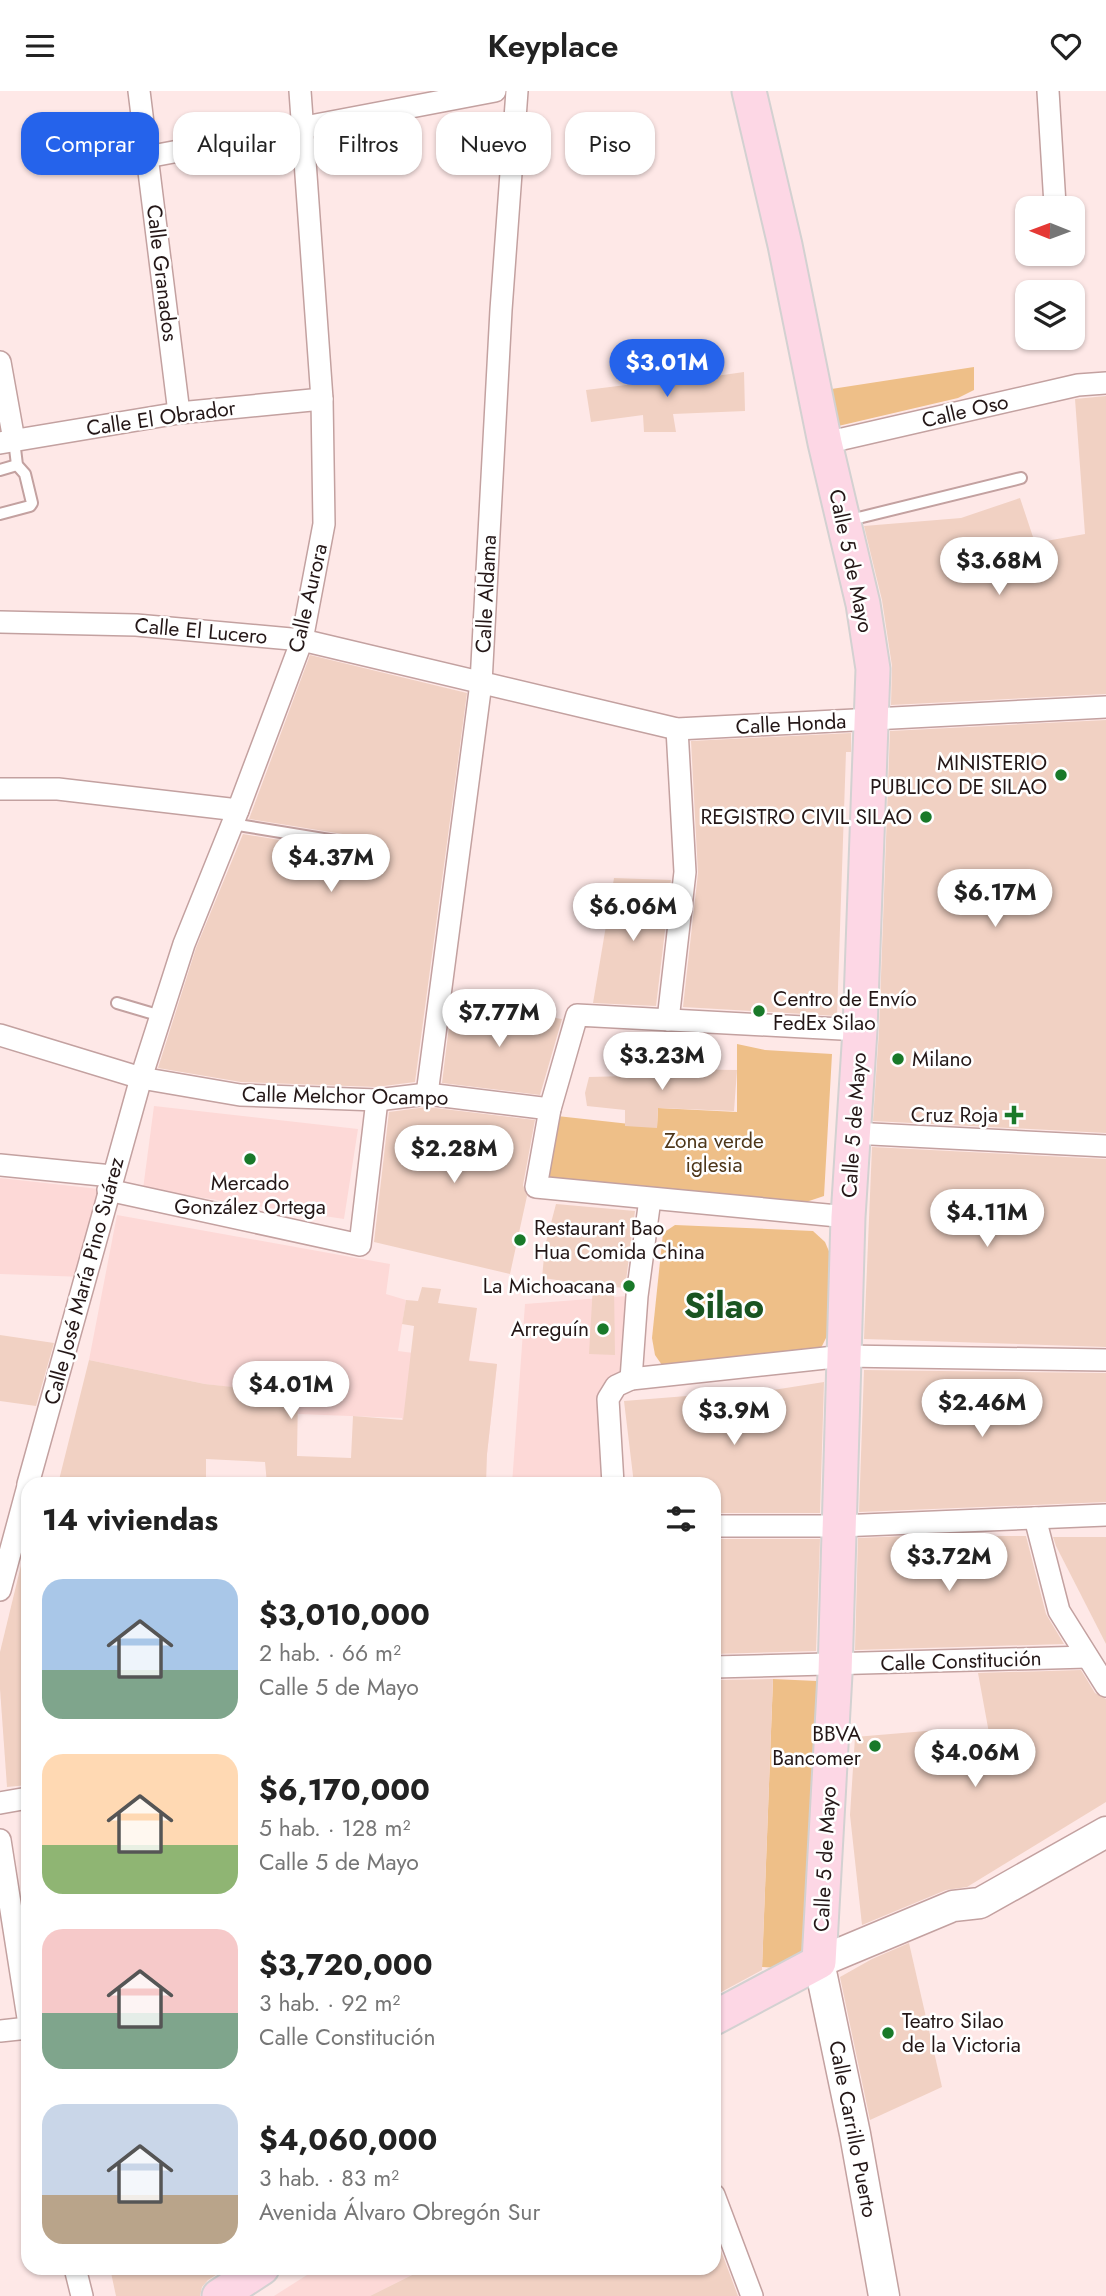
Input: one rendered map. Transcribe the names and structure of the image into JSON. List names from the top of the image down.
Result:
{
  "streets": {
    "main road": ["Calle 5 de Mayo"],
    "street": [
      "Calle Granados",
      "Calle Oso",
      "Calle El Obrador",
      "Calle Aldama",
      "Calle Aurora",
      "Calle El Lucero",
      "Calle Honda",
      "Calle Melchor Ocampo",
      "Calle José María Pino Suárez",
      "Calle Constitución",
      "Calle Carrillo Puerto"
    ]
  },
  "crossings": [
    ["Calle Granados", "Calle El Obrador"],
    ["Calle Oso", "Calle 5 de Mayo"],
    ["Calle El Obrador", "Calle Aurora"],
    ["Calle 5 de Mayo", "Calle Honda"],
    ["Calle 5 de Mayo", "Calle Constitución"],
    ["Calle 5 de Mayo", "Calle Carrillo Puerto"],
    ["Calle Aldama", "Calle El Lucero"],
    ["Calle Aldama", "Calle Honda"],
    ["Calle Aldama", "Calle Melchor Ocampo"],
    ["Calle Aurora", "Calle El Lucero"],
    ["Calle Aurora", "Calle Melchor Ocampo"],
    ["Calle Aurora", "Calle José María Pino Suárez"],
    ["Calle El Lucero", "Calle Honda"],
    ["Calle Melchor Ocampo", "Calle José María Pino Suárez"]
  ],
  "districts": ["Silao"],
  "parks": ["Zona verde iglesia"],
  "places": {
    "other": [
      "MINISTERIO PUBLICO DE SILAO",
      "REGISTRO CIVIL SILAO",
      "Centro de Envío FedEx Silao",
      "Milano",
      "Mercado González Ortega",
      "Restaurant Bao Hua Comida China",
      "La Michoacana",
      "Arreguín",
      "BBVA Bancomer",
      "Teatro Silao de la Victoria"
    ],
    "health": ["Cruz Roja"]
  },
  "north": "left",
  "page": {
    "header": "Keyplace",
    "chip": [
      "Comprar",
      "Alquilar",
      "Filtros",
      "Nuevo",
      "Piso"
    ],
    "price": [
      "$3.01M",
      "$3.68M",
      "$4.37M",
      "$6.17M",
      "$6.06M",
      "$7.77M",
      "$3.23M",
      "$2.28M",
      "$4.11M",
      "$4.01M",
      "$2.46M",
      "$3.9M",
      "$3.72M",
      "$4.06M"
    ],
    "heading": "14 viviendas",
    "list": [
      {
        "name": "$3,010,000",
        "note": "2 hab. · 66 m² · Calle 5 de Mayo"
      },
      {
        "name": "$6,170,000",
        "note": "5 hab. · 128 m² · Calle 5 de Mayo"
      },
      {
        "name": "$3,720,000",
        "note": "3 hab. · 92 m² · Calle Constitución"
      },
      {
        "name": "$4,060,000",
        "note": "3 hab. · 83 m² · Avenida Álvaro Obregón Sur"
      }
    ]
  }
}
